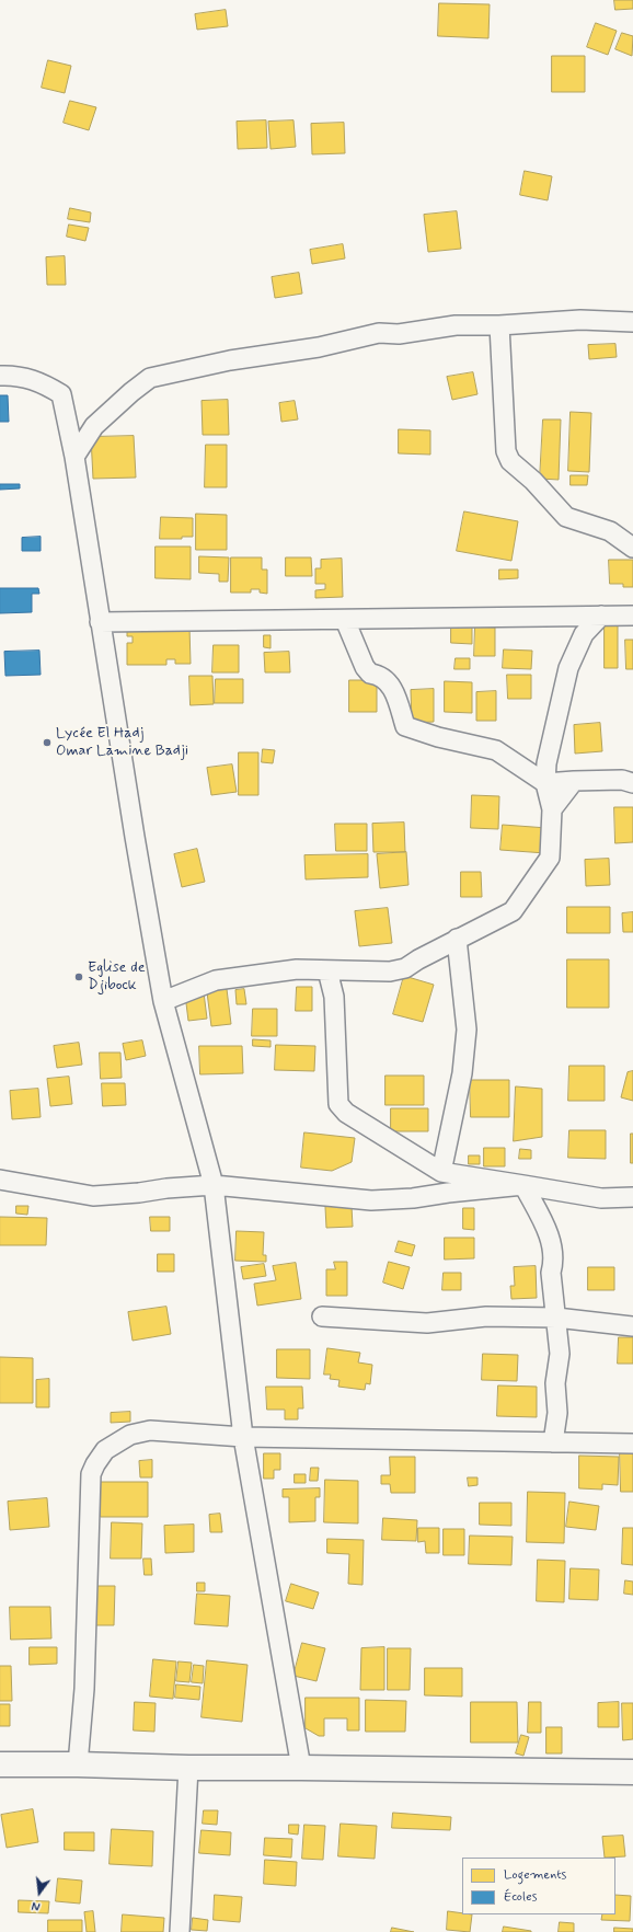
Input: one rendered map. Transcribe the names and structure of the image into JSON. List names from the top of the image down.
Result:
{
  "places": ["Lycée El Hadj Omar Lamine Badji", "Eglise de Djibock"],
  "legend": ["Logements", "Écoles"],
  "north": "bottom"
}
